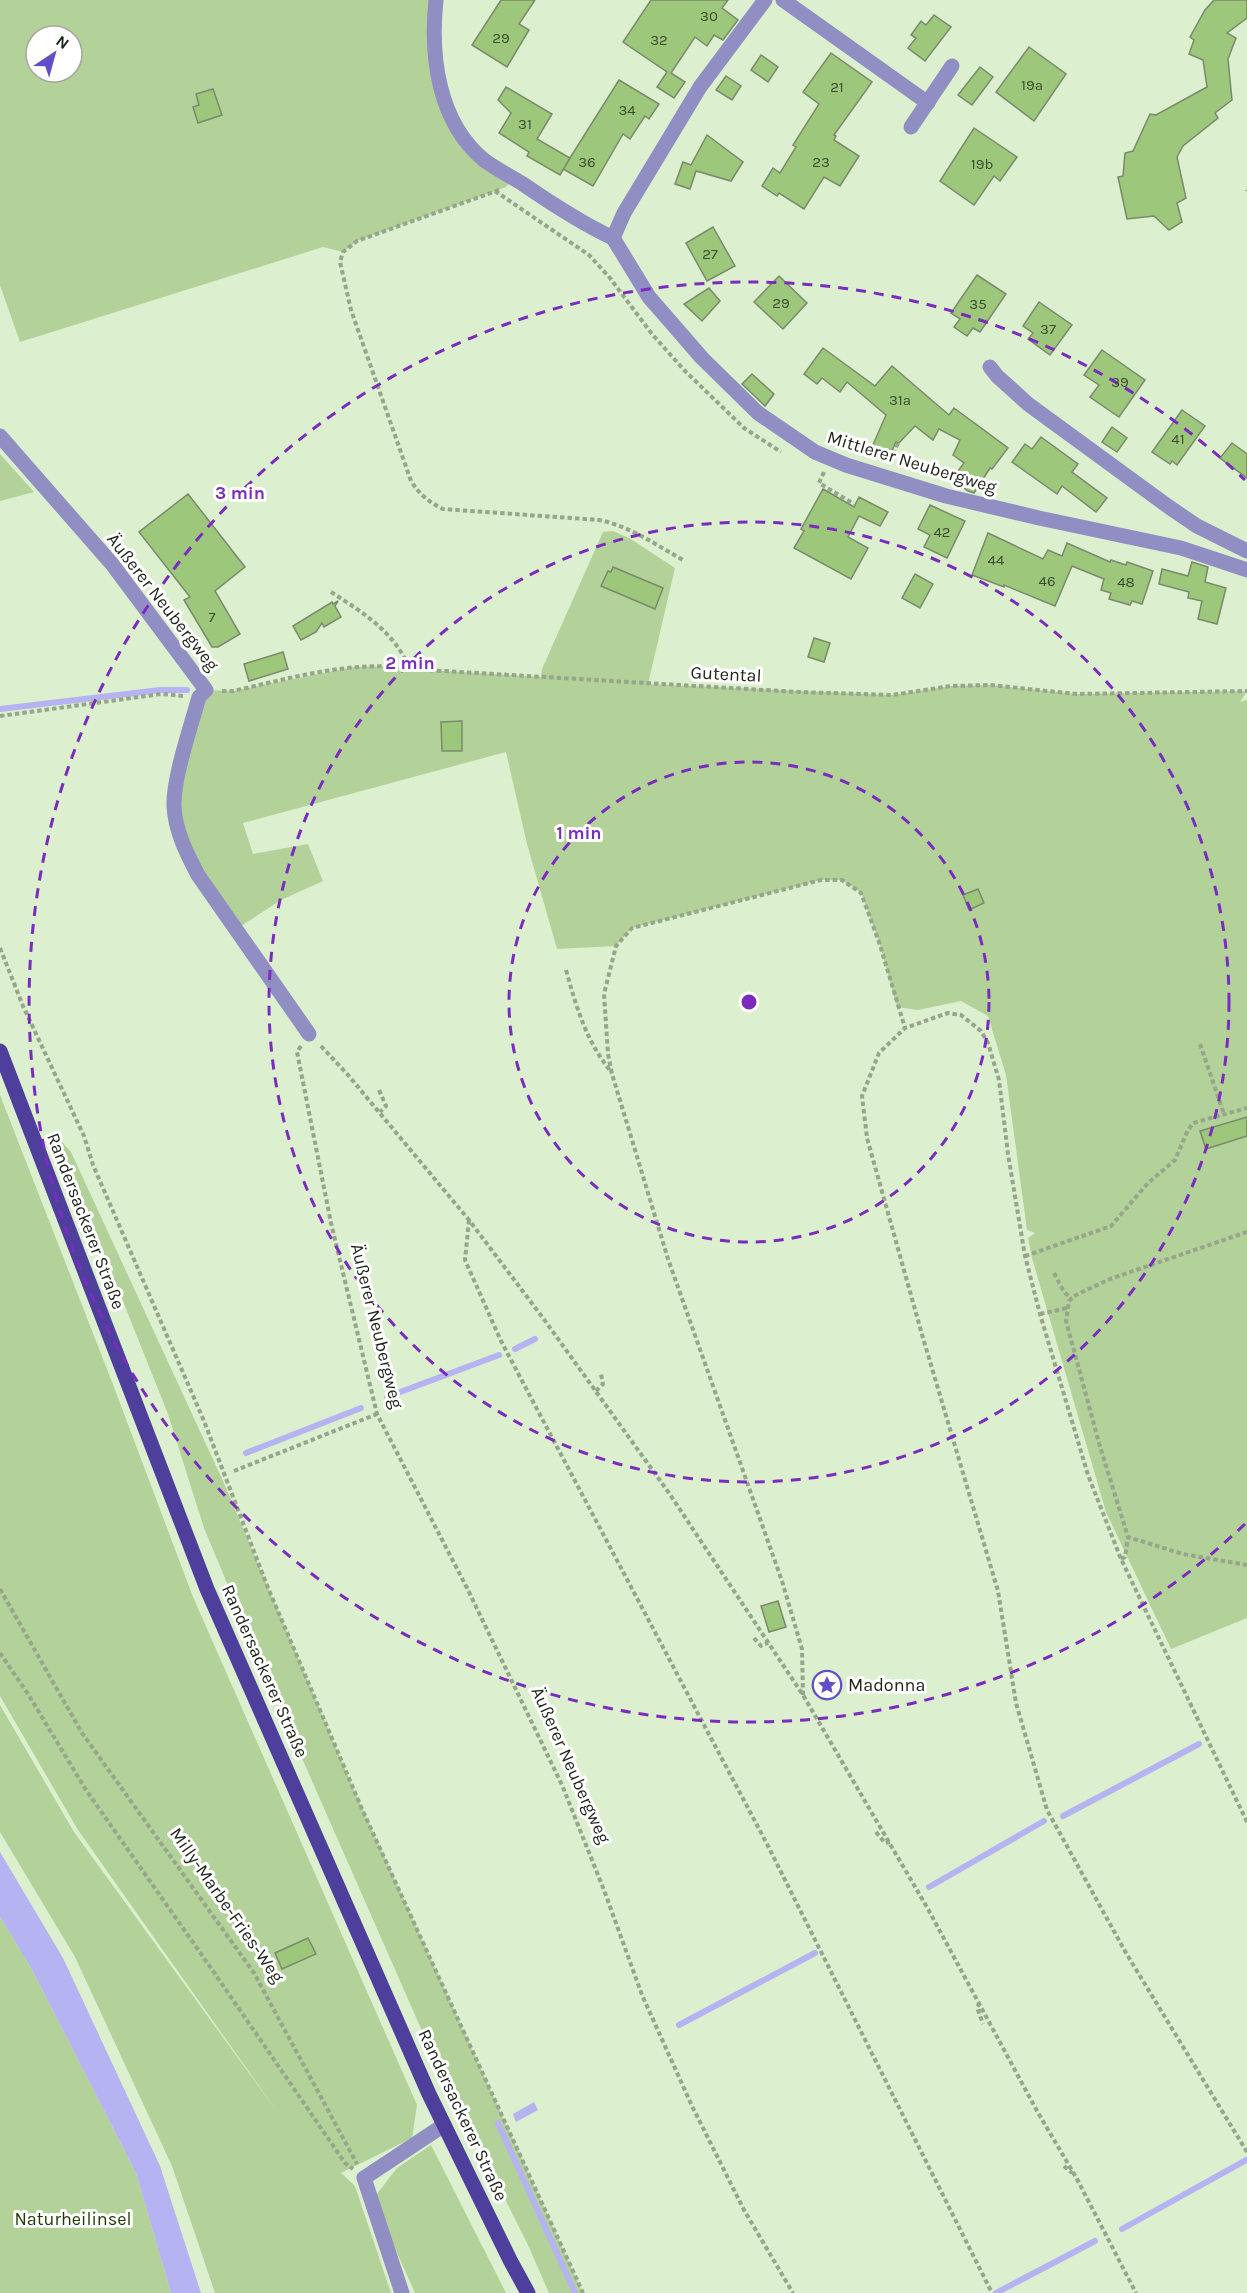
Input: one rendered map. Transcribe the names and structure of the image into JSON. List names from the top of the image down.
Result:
{
  "streets": {
    "main road": ["Randersackerer Straße"],
    "street": ["Mittlerer Neubergweg", "Äußerer Neubergweg"],
    "path": ["Gutental", "Milly-Marbe-Fries-Weg"]
  },
  "crossings": [
    ["Äußerer Neubergweg", "Gutental"]
  ],
  "parks": ["Naturheilinsel"],
  "places": {
    "place": ["Madonna"]
  },
  "house_numbers": [
    "30",
    "29",
    "32",
    "19a",
    "21",
    "34",
    "31",
    "36",
    "23",
    "19b",
    "27",
    "29",
    "35",
    "37",
    "39",
    "31a",
    "41",
    "42",
    "44",
    "46",
    "48",
    "7"
  ],
  "north": "top right",
  "rings": ["3 min", "2 min", "1 min"]
}
